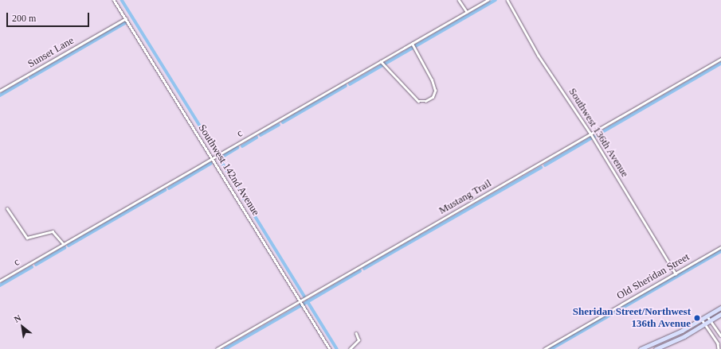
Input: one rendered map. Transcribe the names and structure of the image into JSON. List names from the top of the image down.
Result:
{
  "streets": {
    "street": [
      "Sunset Lane",
      "Southwest 136th Avenue",
      "c",
      "Southwest 142nd Avenue",
      "Mustang Trail",
      "Old Sheridan Street"
    ]
  },
  "crossings": [
    ["Sunset Lane", "Southwest 142nd Avenue"],
    ["Southwest 136th Avenue", "Mustang Trail"],
    ["Southwest 136th Avenue", "Old Sheridan Street"],
    ["c", "Southwest 142nd Avenue"],
    ["Southwest 142nd Avenue", "Mustang Trail"]
  ],
  "places": ["Sheridan Street/Northwest 136th Avenue"],
  "scale_bar": "200 m",
  "north": "top left"
}
